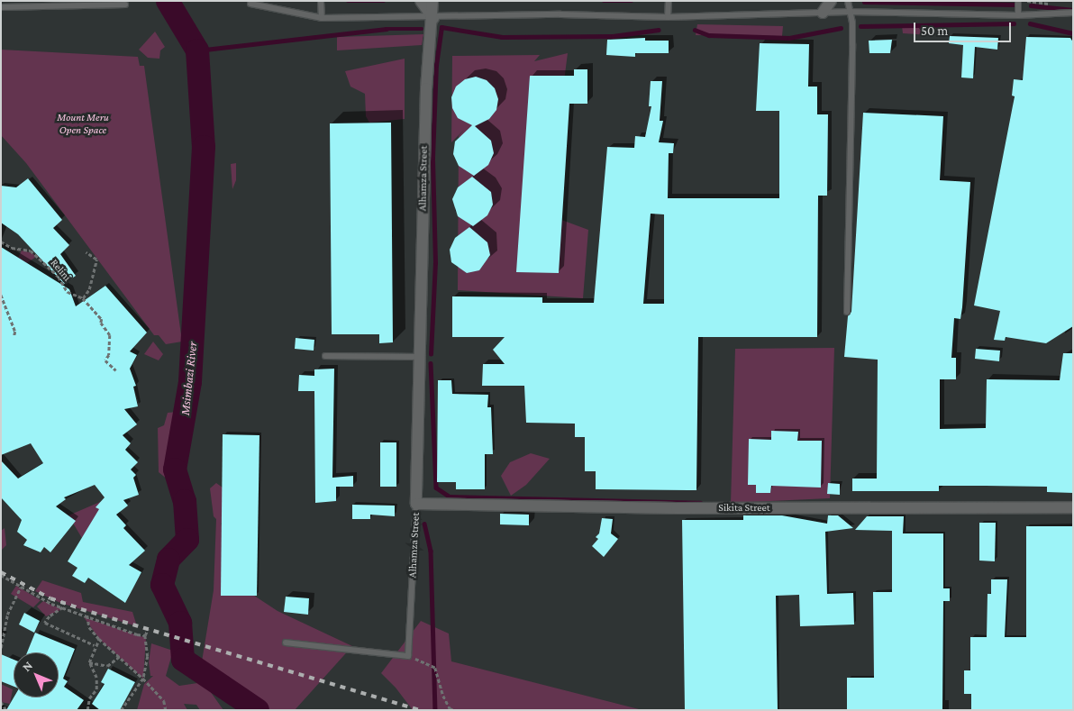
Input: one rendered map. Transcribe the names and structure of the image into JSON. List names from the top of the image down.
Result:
{
  "streets": {
    "street": ["Alhamza Street", "Sikita Street"],
    "path": ["Relini"]
  },
  "crossings": [
    ["Alhamza Street", "Sikita Street"]
  ],
  "water": ["Msimbazi River"],
  "parks": ["Mount Meru Open Space"],
  "scale_bar": "50 m",
  "north": "top left"
}
